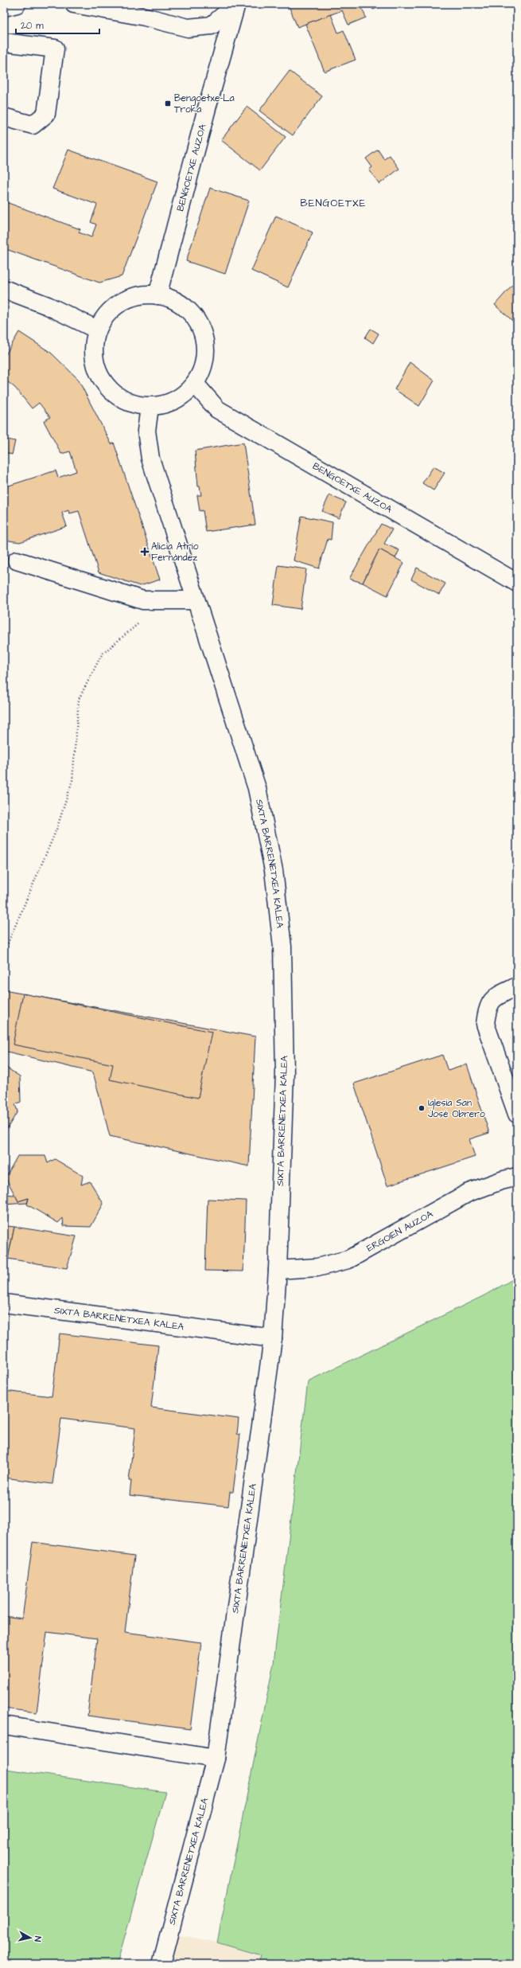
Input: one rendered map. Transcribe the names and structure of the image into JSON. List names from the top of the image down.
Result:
{
  "streets": {
    "street": ["BENGOETXE AUZOA", "SIXTA BARRENETXEA KALEA", "ERGOIEN AUZOA"]
  },
  "crossings": [
    ["BENGOETXE AUZOA", "SIXTA BARRENETXEA KALEA"],
    ["SIXTA BARRENETXEA KALEA", "ERGOIEN AUZOA"]
  ],
  "districts": ["BENGOETXE"],
  "places": {
    "transit": ["Bengoetxe-La Troka"],
    "health": ["Alicia Atrio Fernández"],
    "other": ["Iglesia San José Obrero"]
  },
  "scale_bar": "20 m",
  "north": "right"
}
